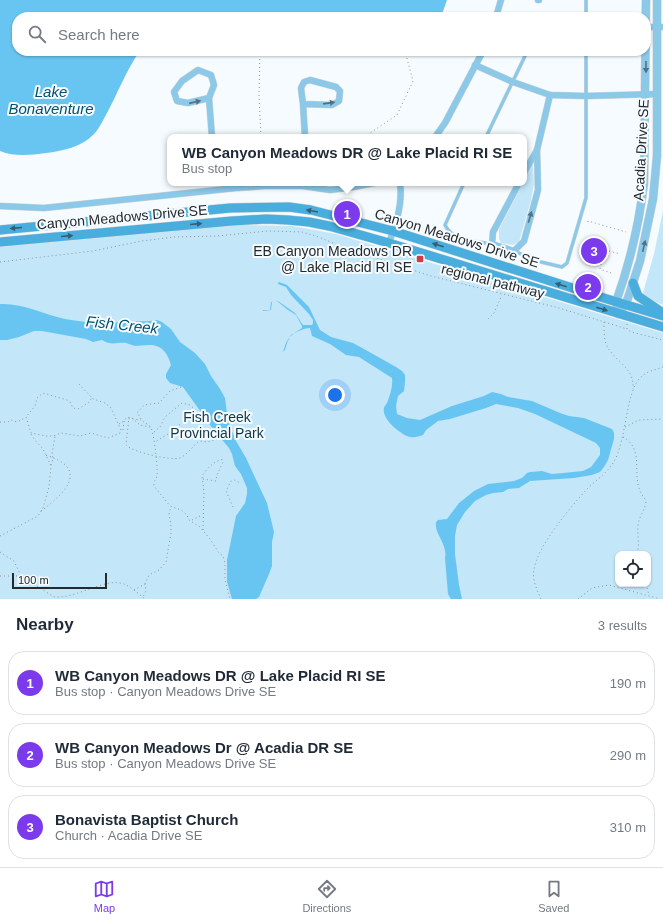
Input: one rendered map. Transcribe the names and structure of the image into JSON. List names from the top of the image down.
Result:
{
  "streets": {
    "main road": ["Canyon Meadows Drive SE"],
    "street": ["Acadia Drive SE"],
    "path": ["regional pathway"]
  },
  "crossings": [
    ["Acadia Drive SE", "Canyon Meadows Drive SE"]
  ],
  "water": ["Lake Bonaventure", "Fish Creek"],
  "parks": ["Fish Creek Provincial Park"],
  "places": {
    "transit": ["EB Canyon Meadows DR @ Lake Placid RI SE"]
  },
  "scale_bar": "100 m",
  "page": {
    "search": "Search here",
    "popup": ["WB Canyon Meadows DR @ Lake Placid RI SE", "Bus stop"],
    "pins": ["1", "3", "2"],
    "scale": "100 m",
    "heading": ["Nearby", "3 results"],
    "list": [
      {
        "mark": "1",
        "name": "WB Canyon Meadows DR @ Lake Placid RI SE",
        "note": "Bus stop · Canyon Meadows Drive SE",
        "value": "190 m"
      },
      {
        "mark": "2",
        "name": "WB Canyon Meadows Dr @ Acadia DR SE",
        "note": "Bus stop · Canyon Meadows Drive SE",
        "value": "290 m"
      },
      {
        "mark": "3",
        "name": "Bonavista Baptist Church",
        "note": "Church · Acadia Drive SE",
        "value": "310 m"
      }
    ],
    "nav": ["Map", "Directions", "Saved"]
  }
}
